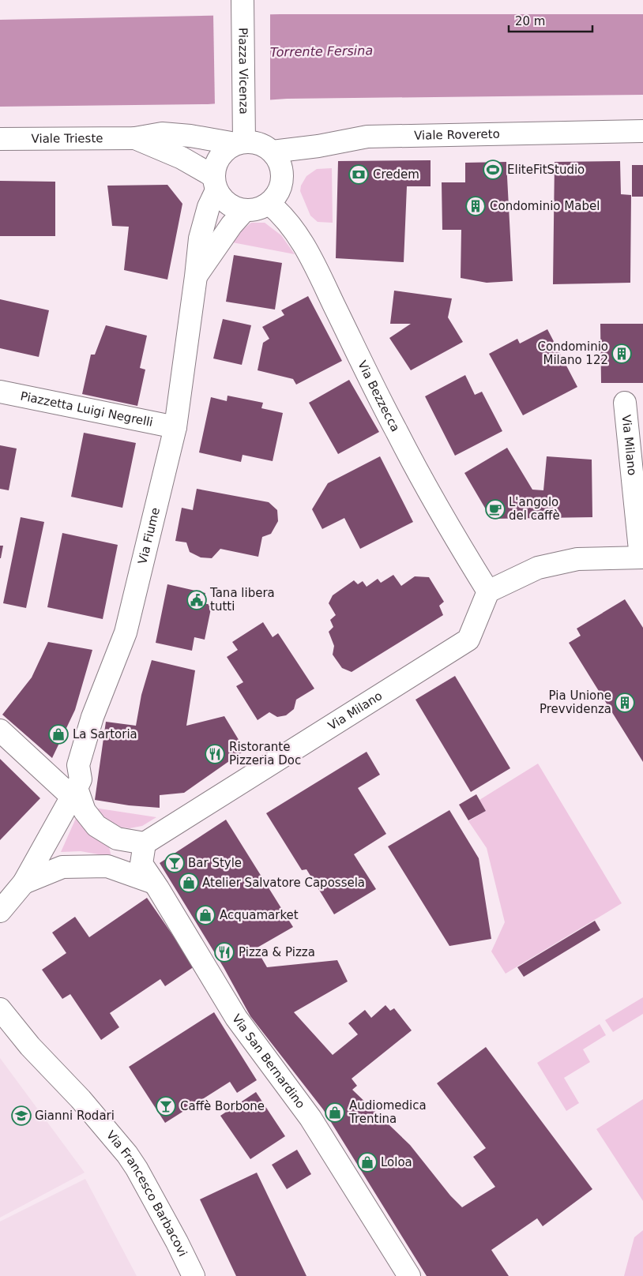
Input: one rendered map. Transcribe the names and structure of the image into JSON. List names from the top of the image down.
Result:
{
  "streets": {
    "street": [
      "Piazza Vicenza",
      "Viale Rovereto",
      "Viale Trieste",
      "Via Bezzecca",
      "Piazzetta Luigi Negrelli",
      "Via Milano",
      "Via Fiume",
      "Via San Bernardino",
      "Via Francesco Barbacovi"
    ]
  },
  "crossings": [
    ["Piazza Vicenza", "Viale Rovereto"],
    ["Piazza Vicenza", "Viale Trieste"],
    ["Piazza Vicenza", "Via Bezzecca"],
    ["Piazza Vicenza", "Via Fiume"],
    ["Viale Rovereto", "Viale Trieste"],
    ["Viale Rovereto", "Via Bezzecca"],
    ["Viale Rovereto", "Via Fiume"],
    ["Viale Trieste", "Via Bezzecca"],
    ["Viale Trieste", "Via Fiume"],
    ["Via Bezzecca", "Via Milano"],
    ["Via Bezzecca", "Via Fiume"],
    ["Piazzetta Luigi Negrelli", "Via Fiume"],
    ["Via Milano", "Via San Bernardino"]
  ],
  "water": ["Torrente Fersina"],
  "places": {
    "sports": ["EliteFitStudio"],
    "bank": ["Credem"],
    "building": ["Condominio Mabel", "Condominio Milano 122", "Pia Unione Prevvidenza"],
    "cafe": ["L'angolo del caffè"],
    "public building": ["Tana libera tutti"],
    "shop": [
      "La Sartoria",
      "Atelier Salvatore Capossela",
      "Acquamarket",
      "Audiomedica Trentina",
      "Loloa"
    ],
    "restaurant": ["Ristorante Pizzeria Doc", "Pizza & Pizza"],
    "bar": ["Bar Style", "Caffè Borbone"],
    "school or university": ["Gianni Rodari"]
  },
  "scale_bar": "20 m"
}
